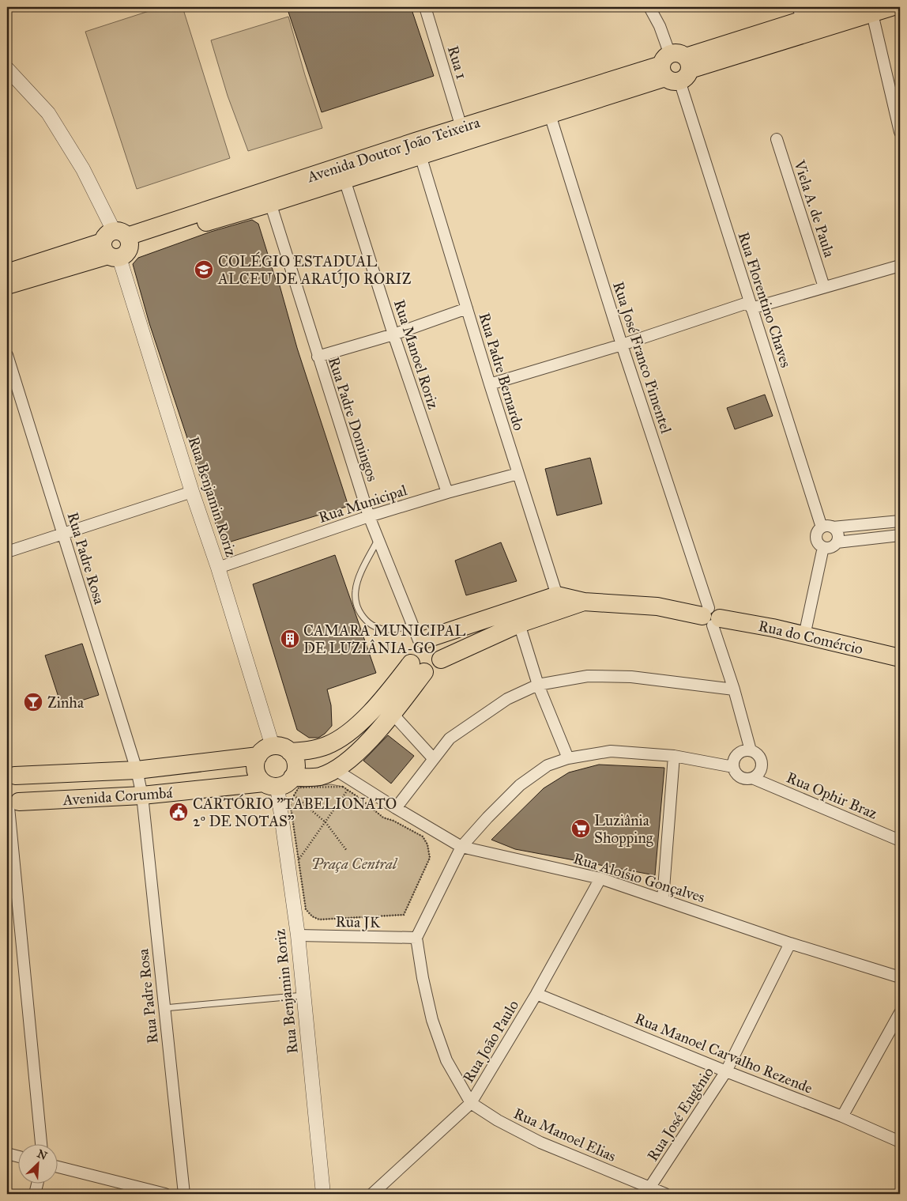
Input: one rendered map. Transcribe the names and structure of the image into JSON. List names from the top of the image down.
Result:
{
  "streets": {
    "main road": ["Avenida Doutor João Teixeira", "Rua do Comércio", "Avenida Corumbá"],
    "street": [
      "Rua 1",
      "Viela A. de Paula",
      "Rua Florentino Chaves",
      "Rua Manoel Roriz",
      "Rua José Franco Pimentel",
      "Rua Padre Bernardo",
      "Rua Padre Domingos",
      "Rua Benjamin Roriz",
      "Rua Municipal",
      "Rua Padre Rosa",
      "Rua Ophir Braz",
      "Rua Aloísio Gonçalves",
      "Rua JK",
      "Rua João Paulo",
      "Rua Manoel Carvalho Rezende",
      "Rua José Eugênio",
      "Rua Manoel Elias"
    ]
  },
  "crossings": [
    ["Rua 1", "Avenida Doutor João Teixeira"],
    ["Avenida Doutor João Teixeira", "Rua Florentino Chaves"],
    ["Avenida Doutor João Teixeira", "Rua Manoel Roriz"],
    ["Avenida Doutor João Teixeira", "Rua José Franco Pimentel"],
    ["Avenida Doutor João Teixeira", "Rua Padre Bernardo"],
    ["Avenida Doutor João Teixeira", "Rua Padre Domingos"],
    ["Avenida Doutor João Teixeira", "Rua Benjamin Roriz"],
    ["Rua Manoel Roriz", "Rua Municipal"],
    ["Rua José Franco Pimentel", "Rua do Comércio"],
    ["Rua José Franco Pimentel", "Rua Ophir Braz"],
    ["Rua Padre Bernardo", "Rua Municipal"],
    ["Rua Padre Bernardo", "Rua do Comércio"],
    ["Rua Padre Domingos", "Rua Municipal"],
    ["Rua Padre Domingos", "Rua do Comércio"],
    ["Rua Benjamin Roriz", "Rua Municipal"],
    ["Rua Benjamin Roriz", "Avenida Corumbá"],
    ["Rua Benjamin Roriz", "Rua JK"],
    ["Rua Padre Rosa", "Avenida Corumbá"],
    ["Rua Aloísio Gonçalves", "Rua João Paulo"],
    ["Rua Aloísio Gonçalves", "Rua José Eugênio"],
    ["Rua JK", "Rua Manoel Elias"],
    ["Rua João Paulo", "Rua Manoel Carvalho Rezende"],
    ["Rua João Paulo", "Rua Manoel Elias"],
    ["Rua Manoel Carvalho Rezende", "Rua José Eugênio"],
    ["Rua José Eugênio", "Rua Manoel Elias"]
  ],
  "parks": ["Praça Central"],
  "places": {
    "school or university": ["COLÉGIO ESTADUAL ALCEU DE ARAÚJO RORIZ"],
    "building": ["CAMARA MUNICIPAL DE LUZIÂNIA-GO"],
    "bar": ["Zinha"],
    "public building": ["CARTÓRIO \"TABELIONATO 2º DE NOTAS\""],
    "supermarket": ["Luziânia Shopping"]
  },
  "north": "top right"
}
